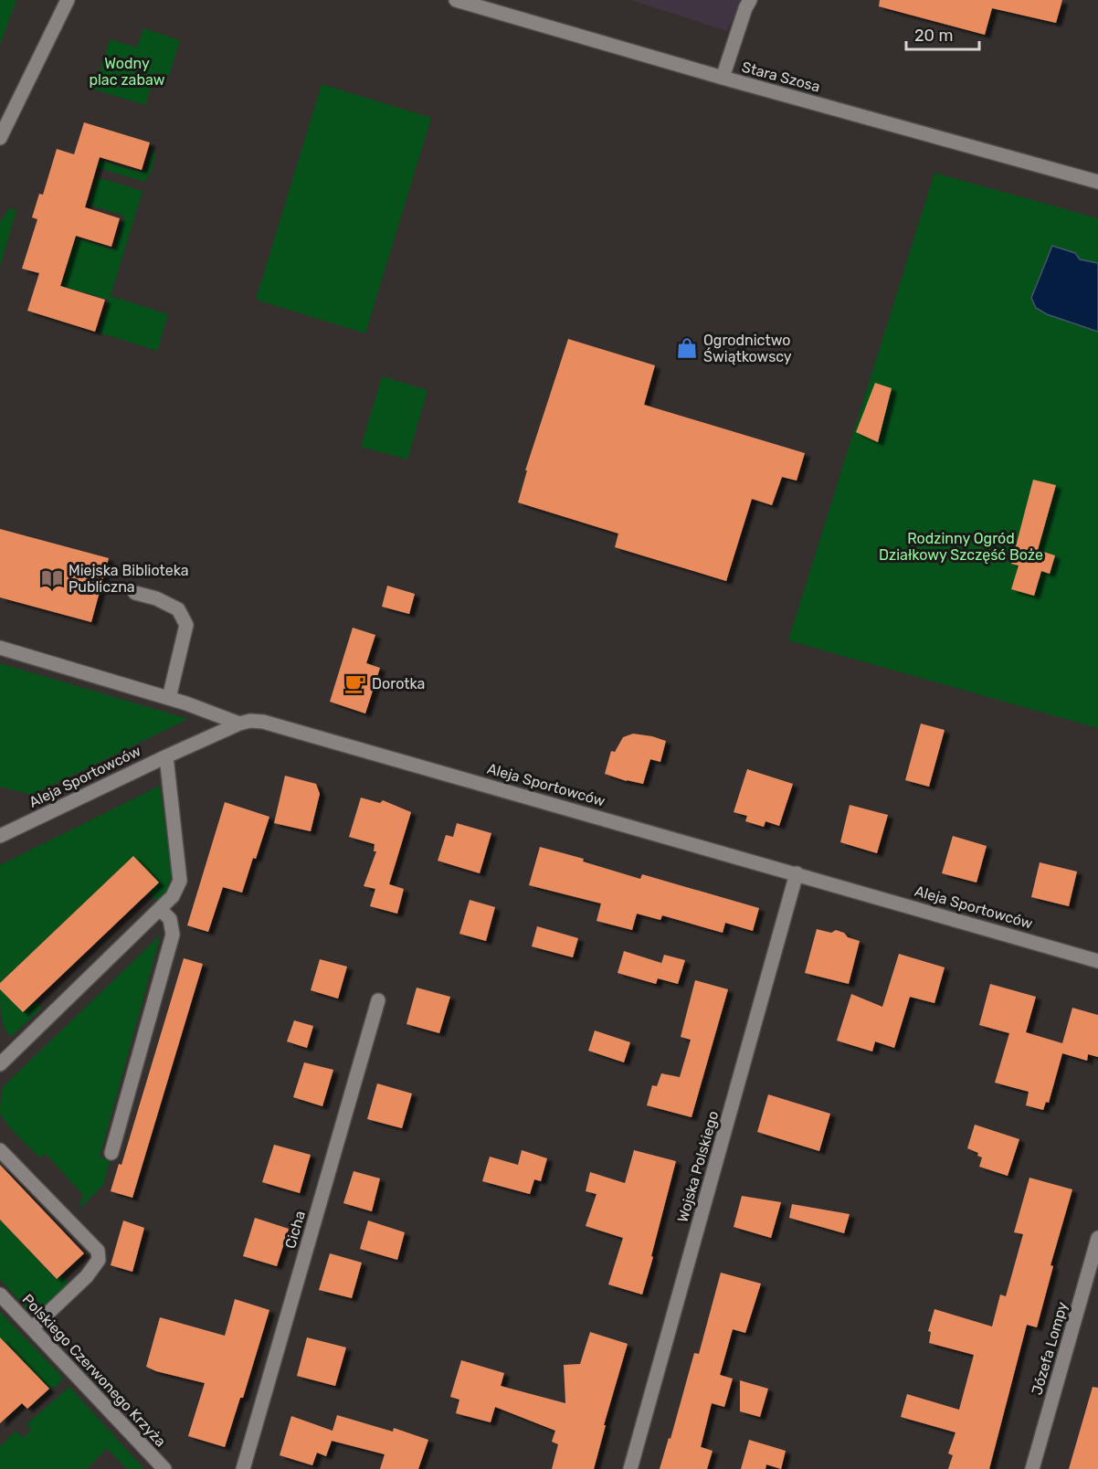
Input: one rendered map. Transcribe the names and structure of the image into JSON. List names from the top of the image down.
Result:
{
  "streets": {
    "street": [
      "Stara Szosa",
      "Aleja Sportowców",
      "Wojska Polskiego",
      "Cicha",
      "Józefa Lompy",
      "Polskiego Czerwonego Krzyża"
    ]
  },
  "crossings": [
    ["Aleja Sportowców", "Wojska Polskiego"]
  ],
  "parks": ["Wodny plac zabaw", "Rodzinny Ogród Działkowy Szczęść Boże"],
  "places": {
    "shop": ["Ogrodnictwo Świątkowscy"],
    "library": ["Miejska Biblioteka Publiczna"],
    "cafe": ["Dorotka"]
  },
  "scale_bar": "20 m"
}
